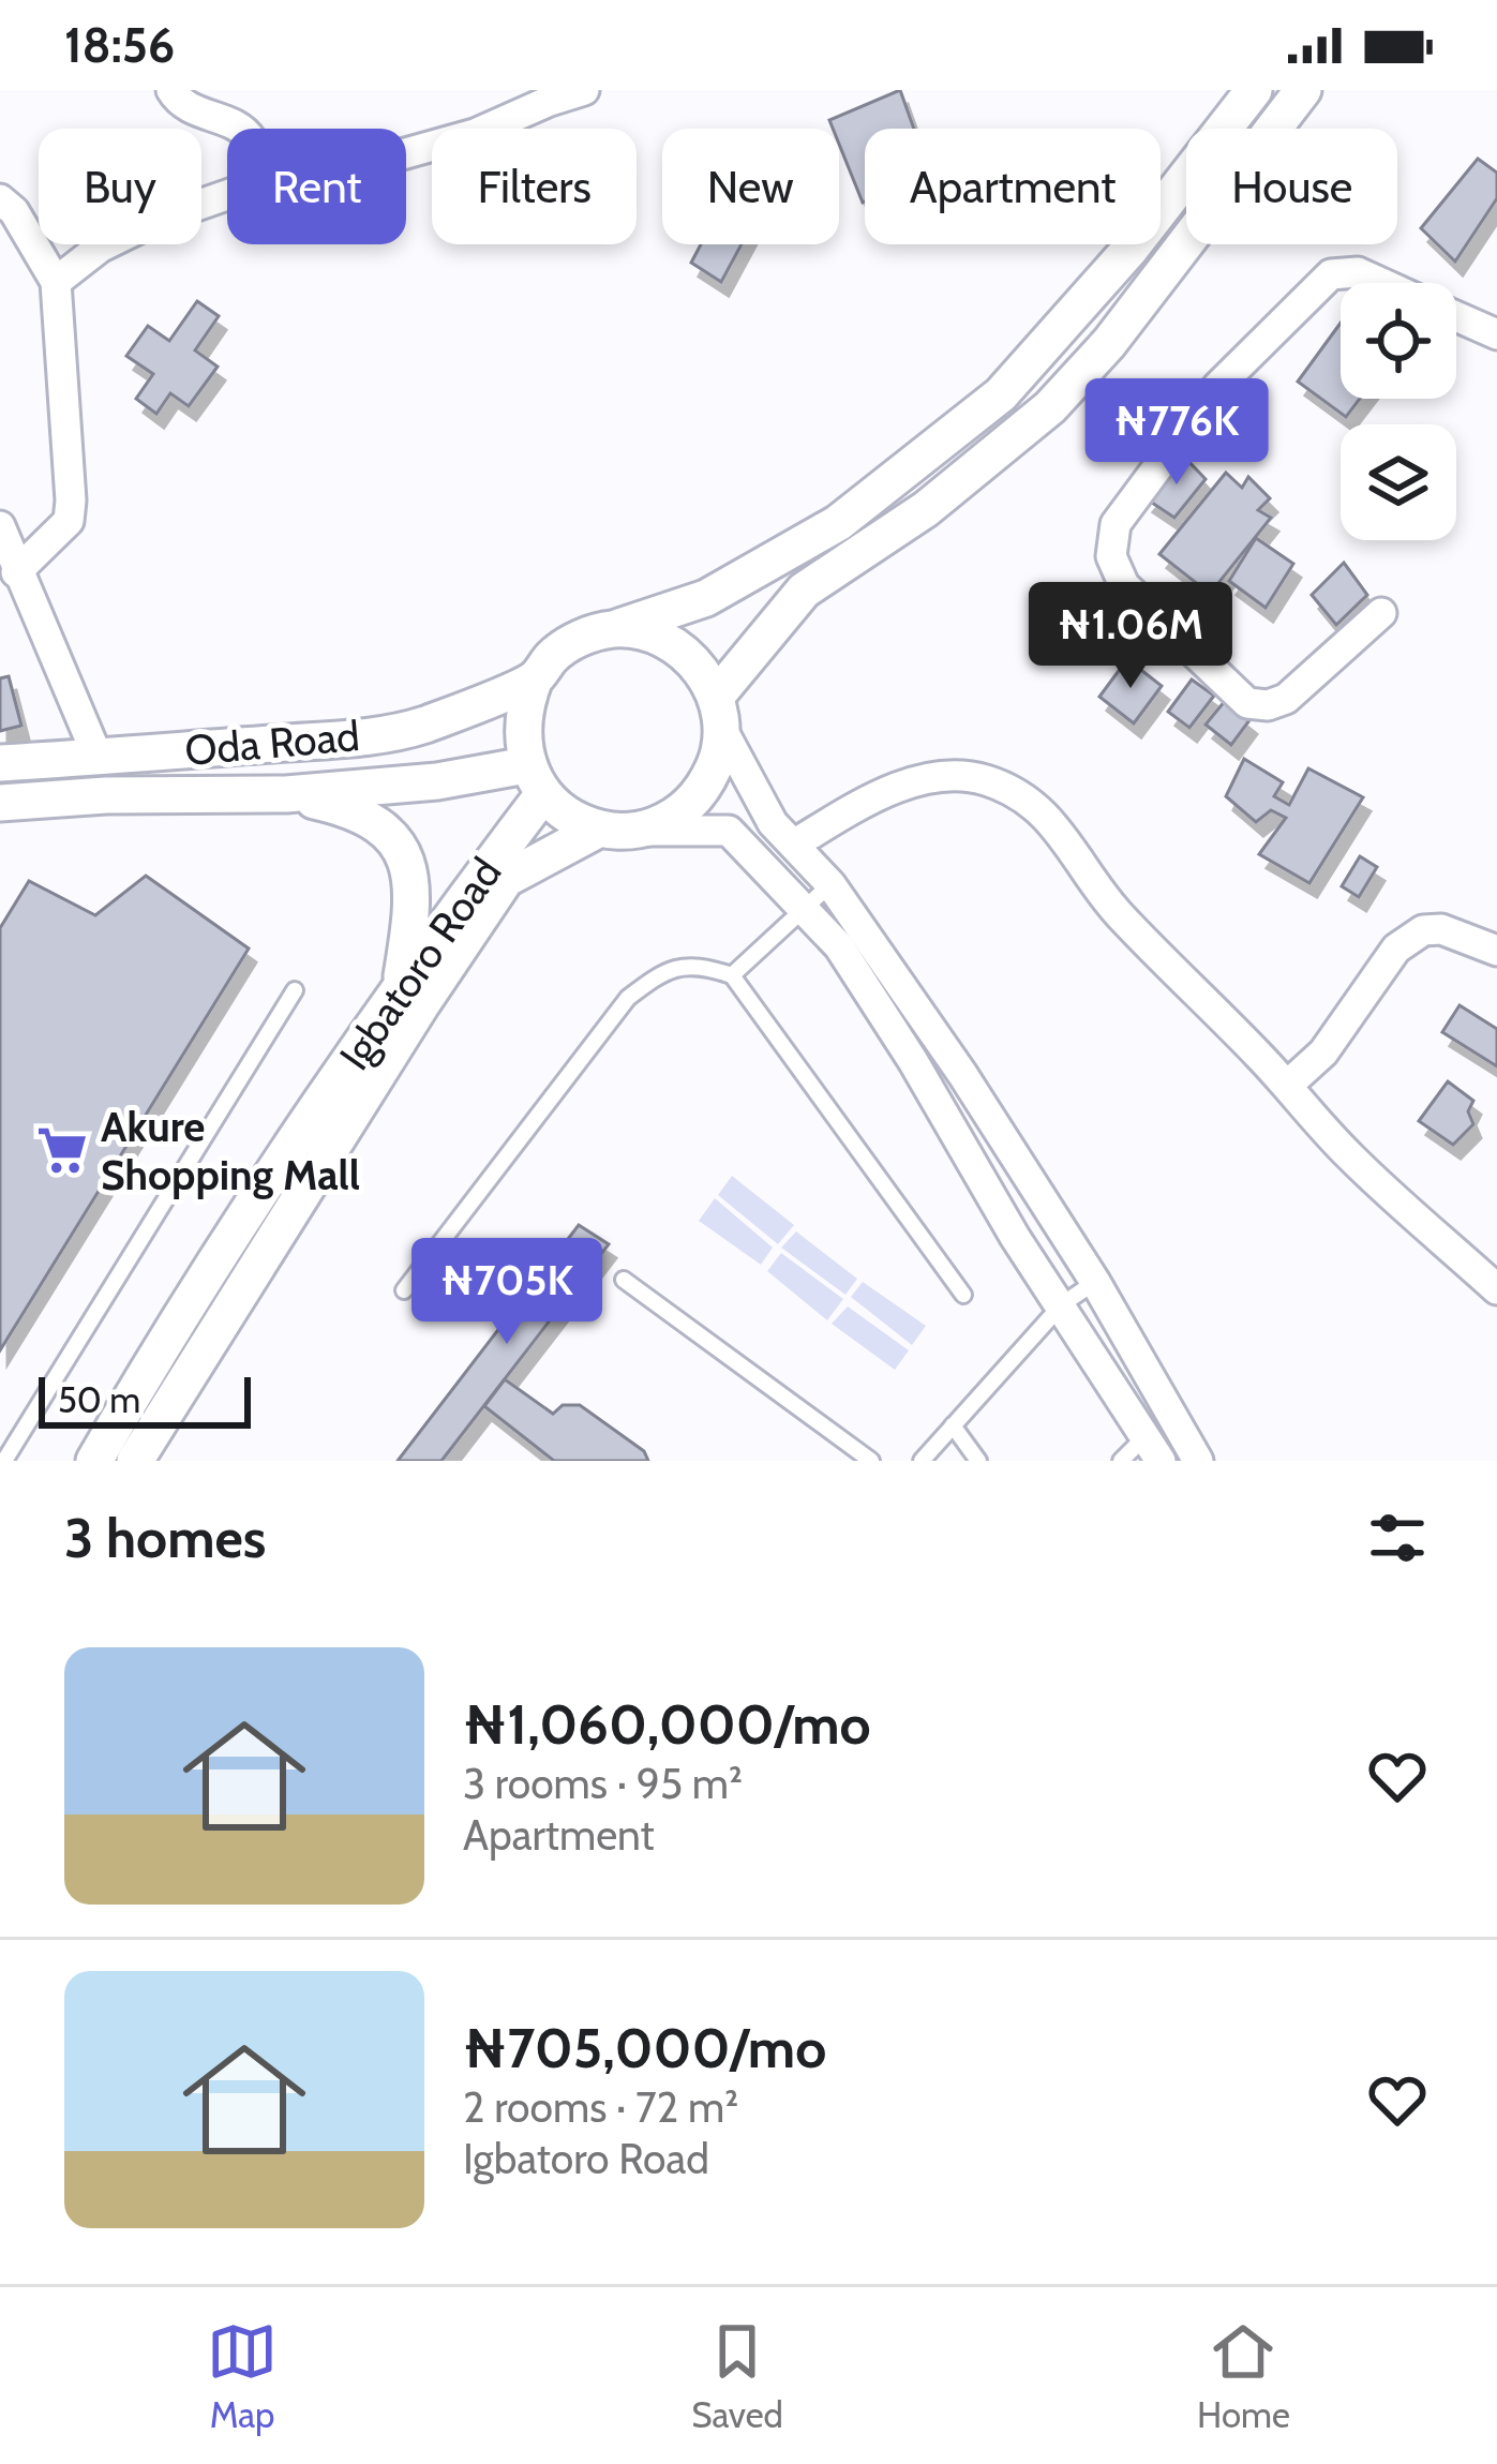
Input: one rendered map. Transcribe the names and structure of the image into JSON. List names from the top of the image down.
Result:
{
  "streets": {
    "street": ["Oda Road", "Igbatoro Road"]
  },
  "crossings": [
    ["Oda Road", "Igbatoro Road"]
  ],
  "places": {
    "supermarket": ["Akure Shopping Mall"]
  },
  "scale_bar": "50 m",
  "page": {
    "status": "18:56",
    "chip": [
      "Buy",
      "Rent",
      "Filters",
      "New",
      "Apartment",
      "House"
    ],
    "price": ["₦776K", "₦1.06M", "₦705K"],
    "scale": "50 m",
    "heading": "3 homes",
    "list": [
      {
        "name": "₦1,060,000/mo",
        "note": "3 rooms · 95 m² · Apartment"
      },
      {
        "name": "₦705,000/mo",
        "note": "2 rooms · 72 m² · Igbatoro Road"
      }
    ],
    "tabs": ["Map", "Saved", "Home"]
  }
}
